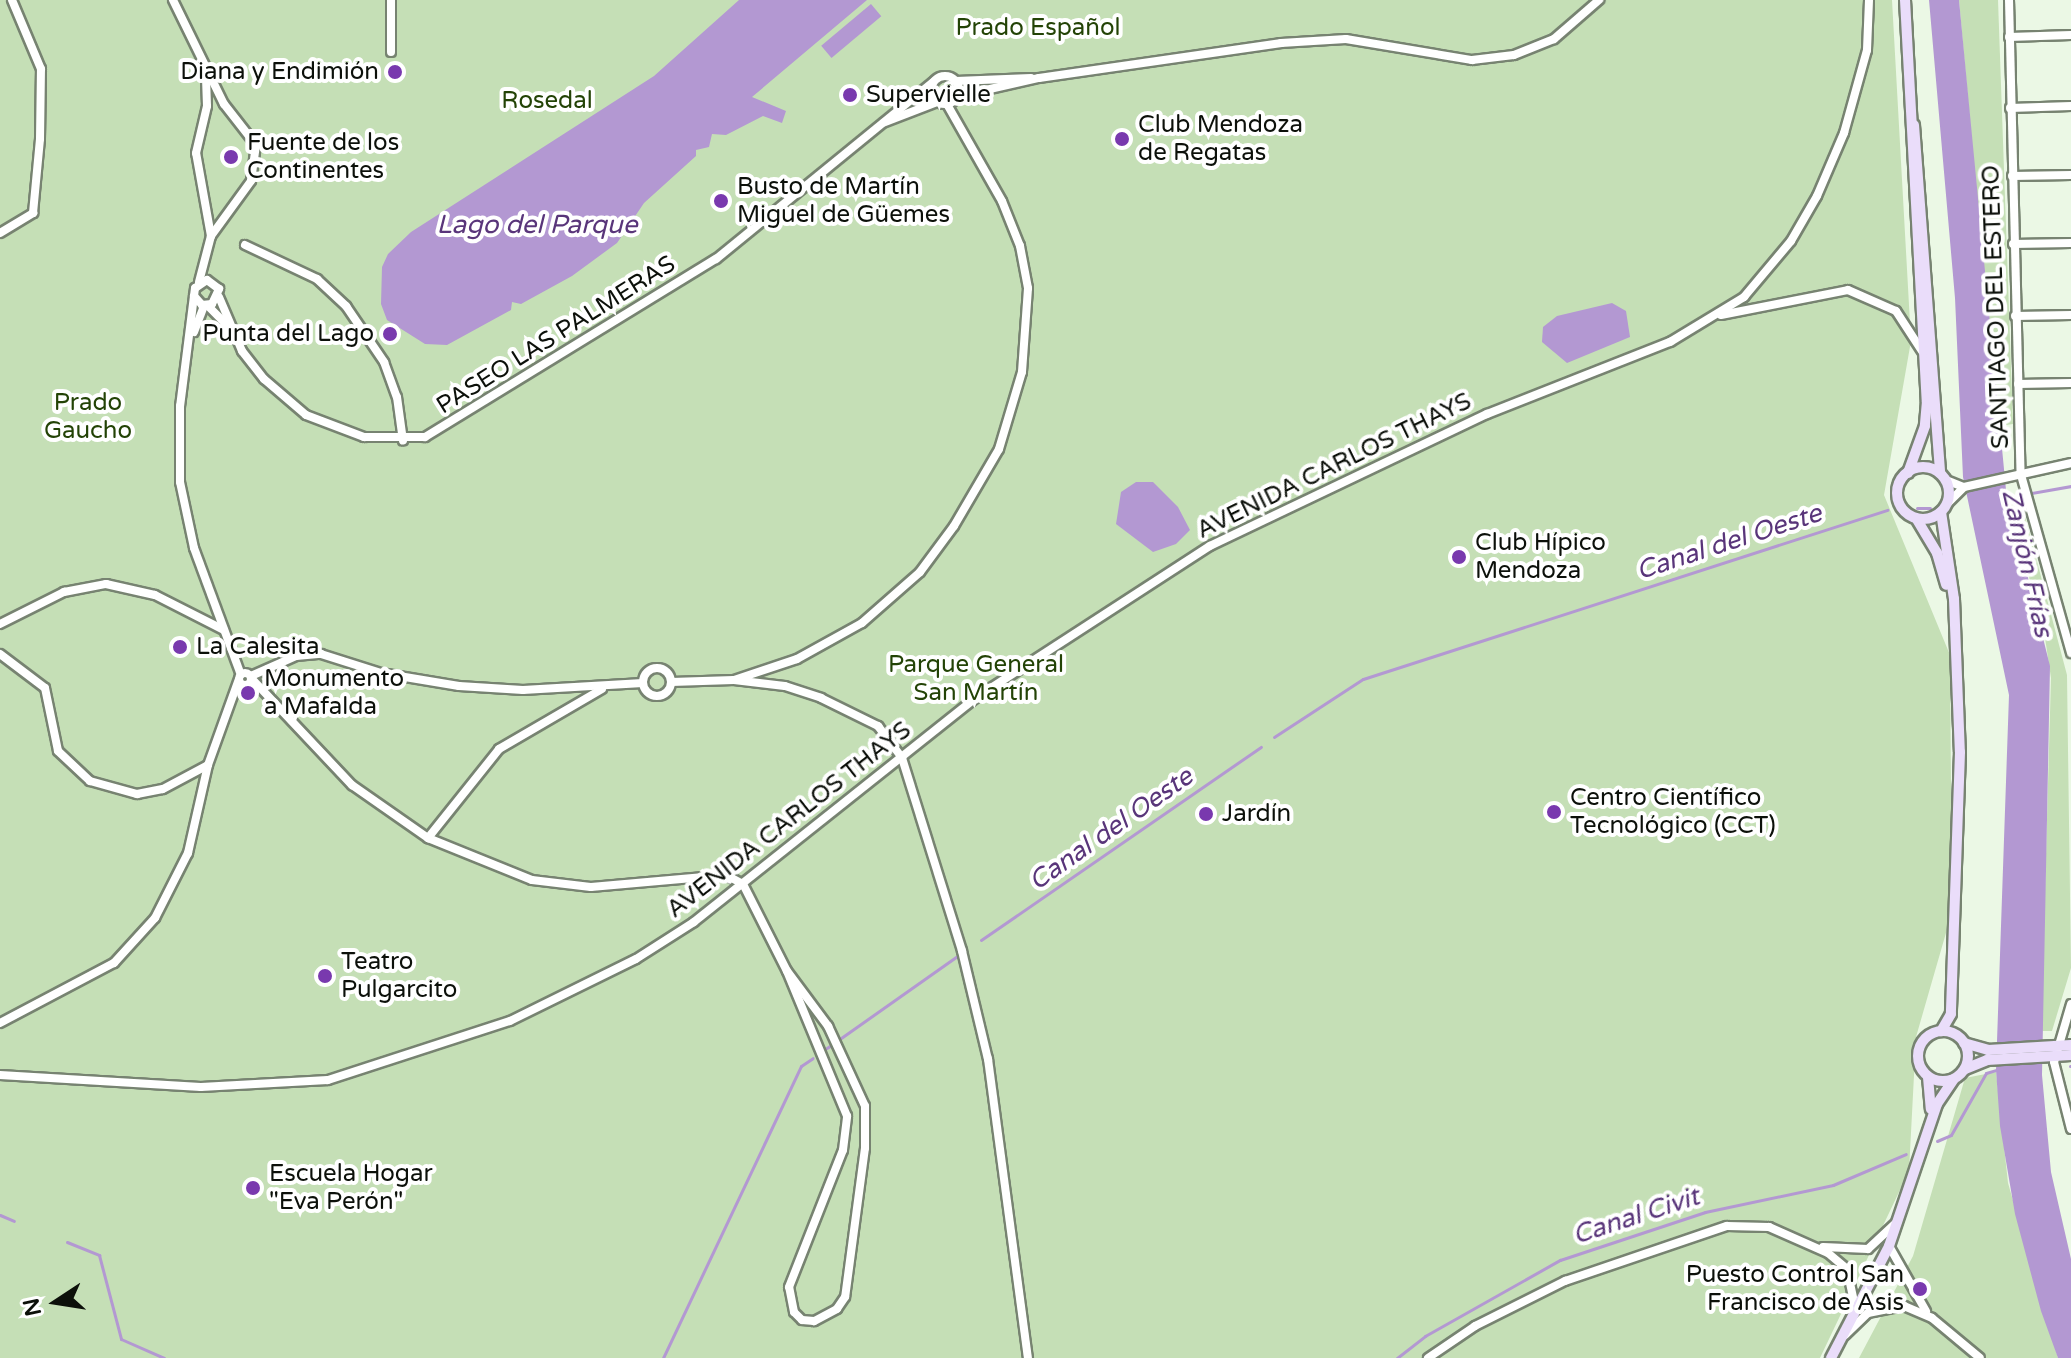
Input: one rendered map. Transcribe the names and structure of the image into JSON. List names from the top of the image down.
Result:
{
  "streets": {
    "street": ["SANTIAGO DEL ESTERO", "PASEO LAS PALMERAS", "AVENIDA CARLOS THAYS"]
  },
  "water": [
    "Lago del Parque",
    "Canal del Oeste",
    "Zanjón Frías",
    "Canal Civit"
  ],
  "parks": [
    "Prado Español",
    "Rosedal",
    "Prado Gaucho",
    "Parque General San Martín"
  ],
  "places": [
    "Diana y Endimión",
    "Supervielle",
    "Club Mendoza de Regatas",
    "Fuente de los Continentes",
    "Busto de Martín Miguel de Güemes",
    "Punta del Lago",
    "Club Hípico Mendoza",
    "La Calesita",
    "Monumento a Mafalda",
    "Centro Científico Tecnológico (CCT)",
    "Jardín",
    "Teatro Pulgarcito",
    "Escuela Hogar \"Eva Perón\"",
    "Puesto Control San Francisco de Asis"
  ],
  "north": "left"
}
